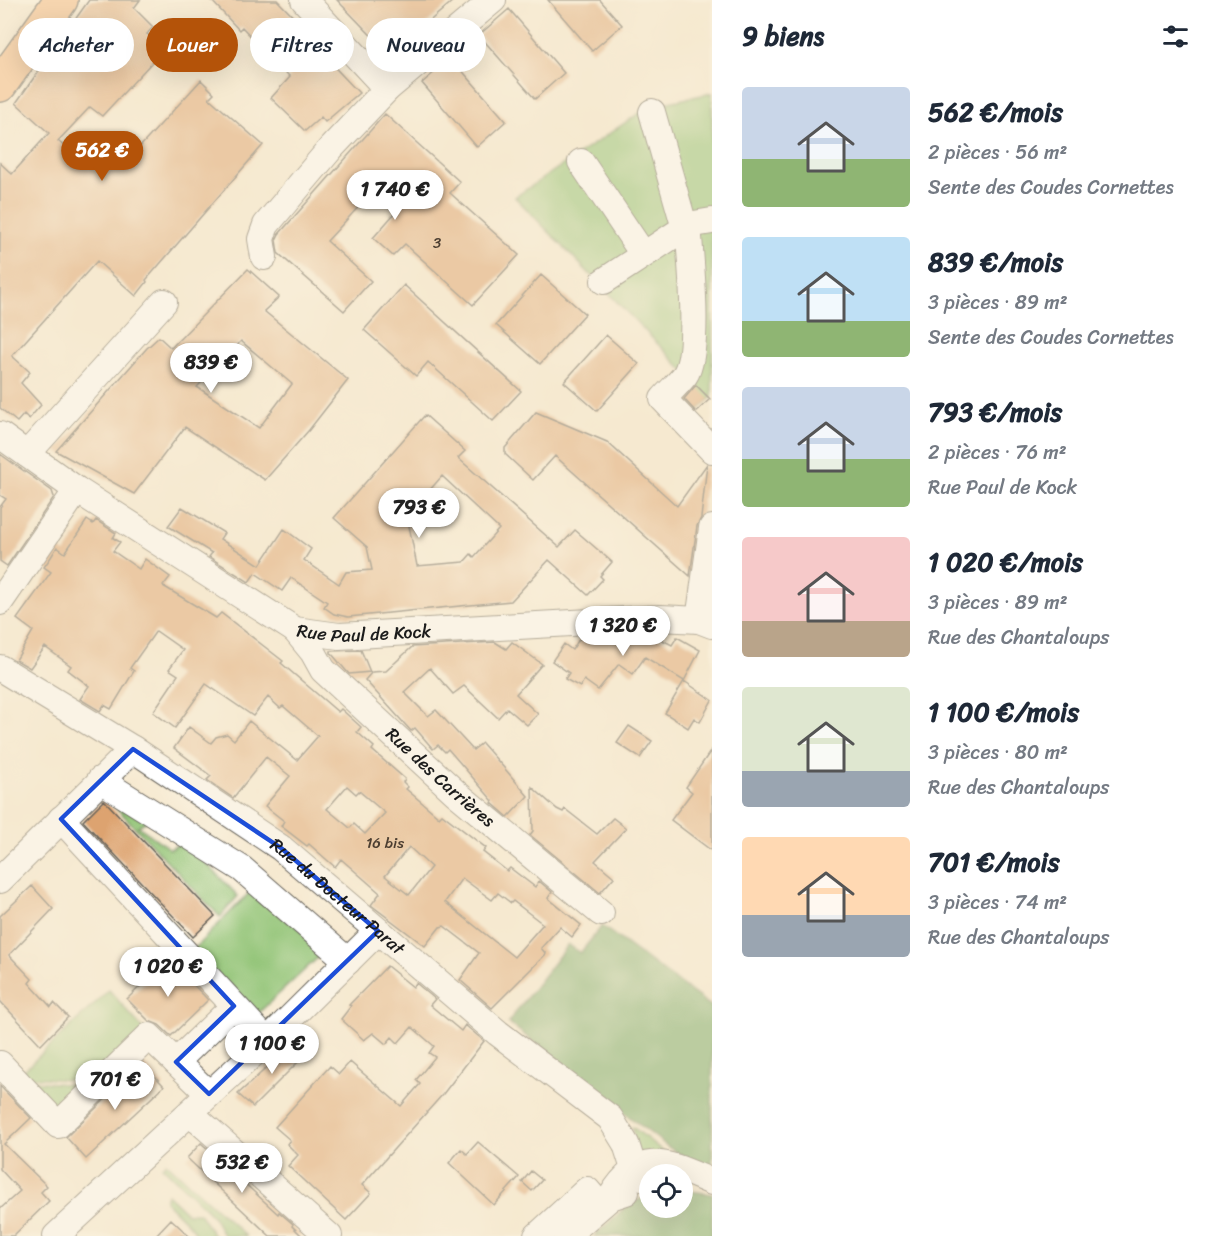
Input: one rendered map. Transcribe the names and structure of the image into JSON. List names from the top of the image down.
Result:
{
  "streets": {
    "street": ["Rue Paul de Kock", "Rue des Carrières", "Rue du Docteur Parat"]
  },
  "crossings": [
    ["Rue Paul de Kock", "Rue des Carrières"]
  ],
  "house_numbers": ["3", "16 bis"],
  "page": {
    "heading": "9 biens",
    "chip": [
      "Acheter",
      "Louer",
      "Filtres",
      "Nouveau"
    ],
    "list": [
      {
        "name": "562 €/mois",
        "note": "2 pièces · 56 m² · Sente des Coudes Cornettes"
      },
      {
        "name": "839 €/mois",
        "note": "3 pièces · 89 m² · Sente des Coudes Cornettes"
      },
      {
        "name": "793 €/mois",
        "note": "2 pièces · 76 m² · Rue Paul de Kock"
      },
      {
        "name": "1 020 €/mois",
        "note": "3 pièces · 89 m² · Rue des Chantaloups"
      },
      {
        "name": "1 100 €/mois",
        "note": "3 pièces · 80 m² · Rue des Chantaloups"
      },
      {
        "name": "701 €/mois",
        "note": "3 pièces · 74 m² · Rue des Chantaloups"
      }
    ],
    "price": [
      "562 €",
      "1 740 €",
      "839 €",
      "793 €",
      "1 320 €",
      "1 020 €",
      "1 100 €",
      "701 €",
      "532 €"
    ]
  }
}
